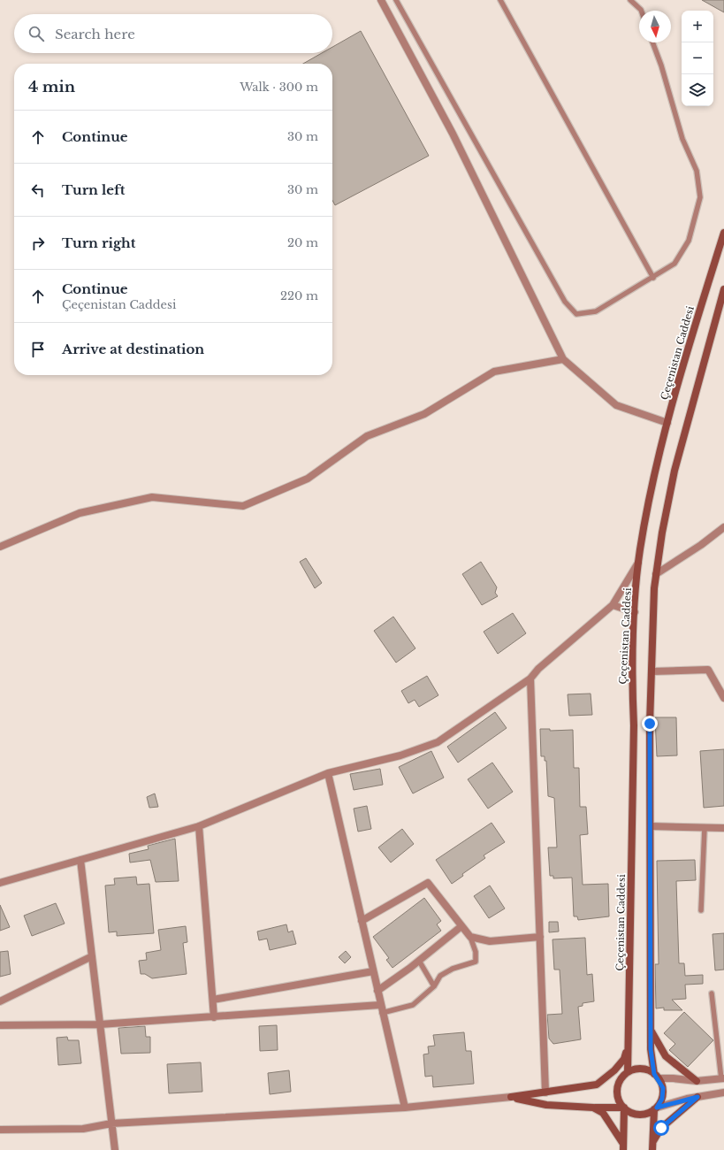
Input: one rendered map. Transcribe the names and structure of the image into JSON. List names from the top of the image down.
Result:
{
  "streets": {
    "main road": ["Çeçenistan Caddesi"]
  },
  "north": "bottom",
  "page": {
    "map_buttons": ["+", "−"],
    "search": "Search here",
    "heading": ["4 min", "Walk · 300 m"],
    "list": [
      ["Continue", "30 m"],
      ["Turn left", "30 m"],
      ["Turn right", "20 m"],
      ["Continue", "Çeçenistan Caddesi", "220 m"],
      "Arrive at destination"
    ]
  }
}
